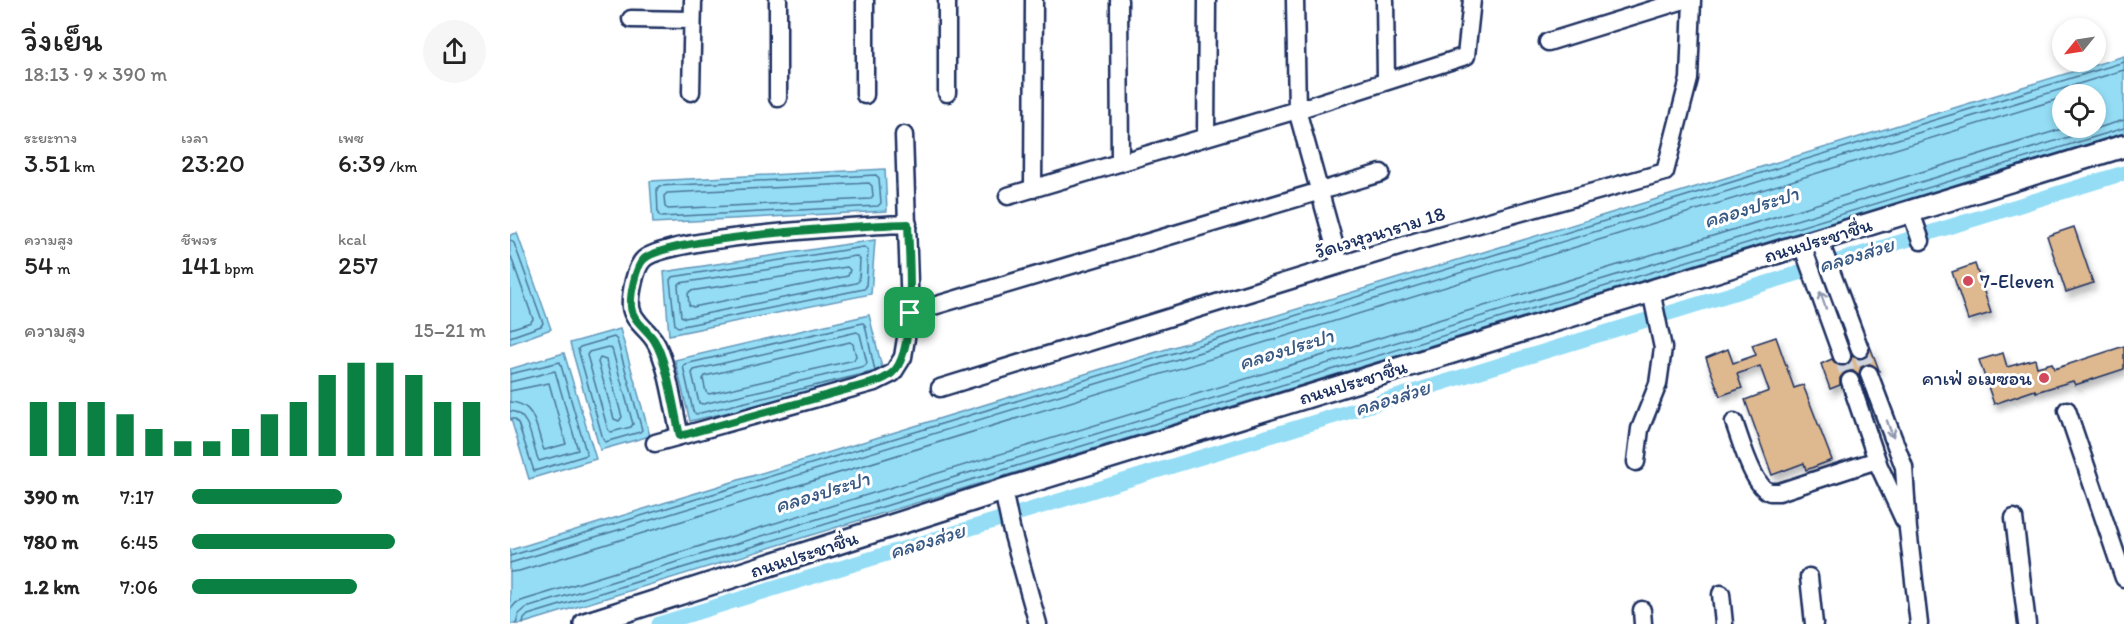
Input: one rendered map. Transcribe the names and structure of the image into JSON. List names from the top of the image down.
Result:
{
  "streets": {
    "street": ["วัดเวฬุวนาราม 18", "ถนนประชาชื่น"]
  },
  "water": ["คลองประปา", "คลองส่วย"],
  "places": ["7-Eleven", "คาเฟ่ อเมซอน"],
  "north": "bottom left",
  "page": {
    "heading": ["วิ่งเย็น", "18:13 · 9 × 390 m"],
    "stats": [
      ["ระยะทาง", "3.51 km"],
      ["เวลา", "23:20"],
      ["เพซ", "6:39 /km"],
      ["ความสูง", "54 m"],
      ["ชีพจร", "141 bpm"],
      ["kcal", "257"]
    ],
    "chart": ["ความสูง", "15–21 m"],
    "list": [
      {
        "name": "390 m",
        "note": "7:17"
      },
      {
        "name": "780 m",
        "note": "6:45"
      },
      {
        "name": "1.2 km",
        "note": "7:06"
      }
    ]
  }
}
